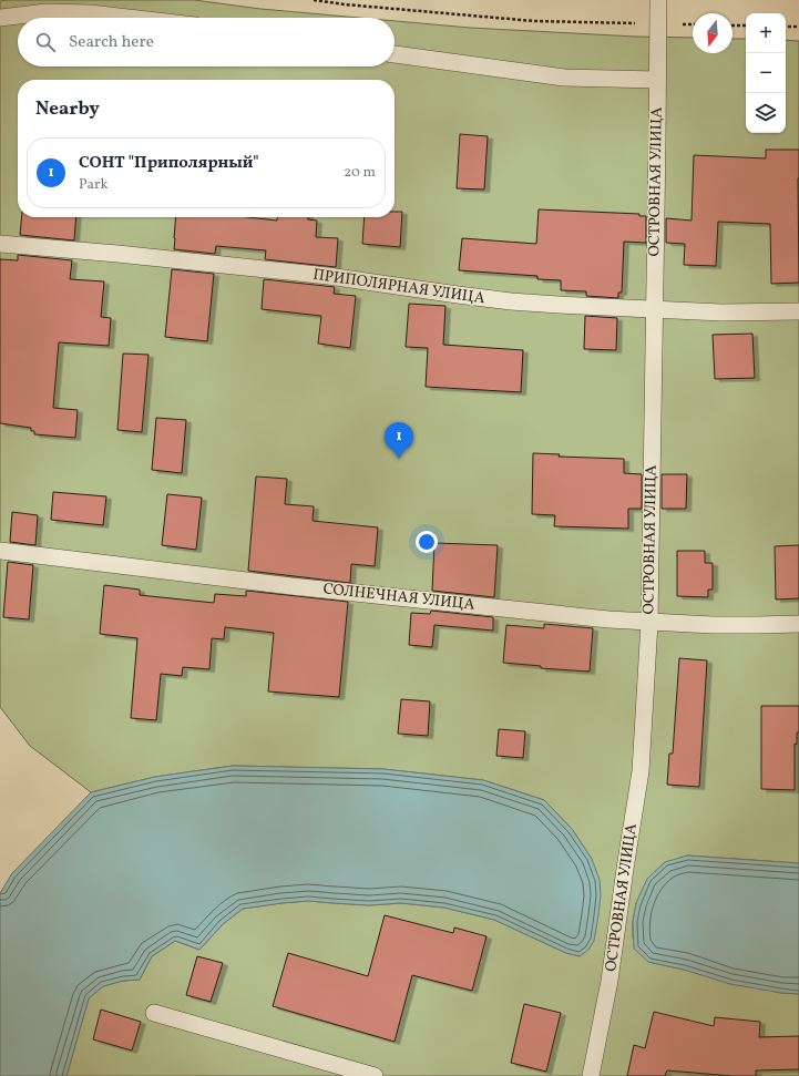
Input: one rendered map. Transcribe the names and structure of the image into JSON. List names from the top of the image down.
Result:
{
  "streets": {
    "lane": ["ОСТРОВНАЯ УЛИЦА", "ПРИПОЛЯРНАЯ УЛИЦА", "СОЛНЕЧНАЯ УЛИЦА"]
  },
  "crossings": [
    ["ОСТРОВНАЯ УЛИЦА", "ПРИПОЛЯРНАЯ УЛИЦА"],
    ["ОСТРОВНАЯ УЛИЦА", "СОЛНЕЧНАЯ УЛИЦА"]
  ],
  "north": "bottom",
  "page": {
    "map_buttons": ["+", "−"],
    "search": "Search here",
    "heading": "Nearby",
    "list": [
      {
        "mark": "1",
        "name": "СОНТ \"Приполярный\"",
        "note": "Park",
        "value": "20 m"
      }
    ],
    "pins": "1"
  }
}
